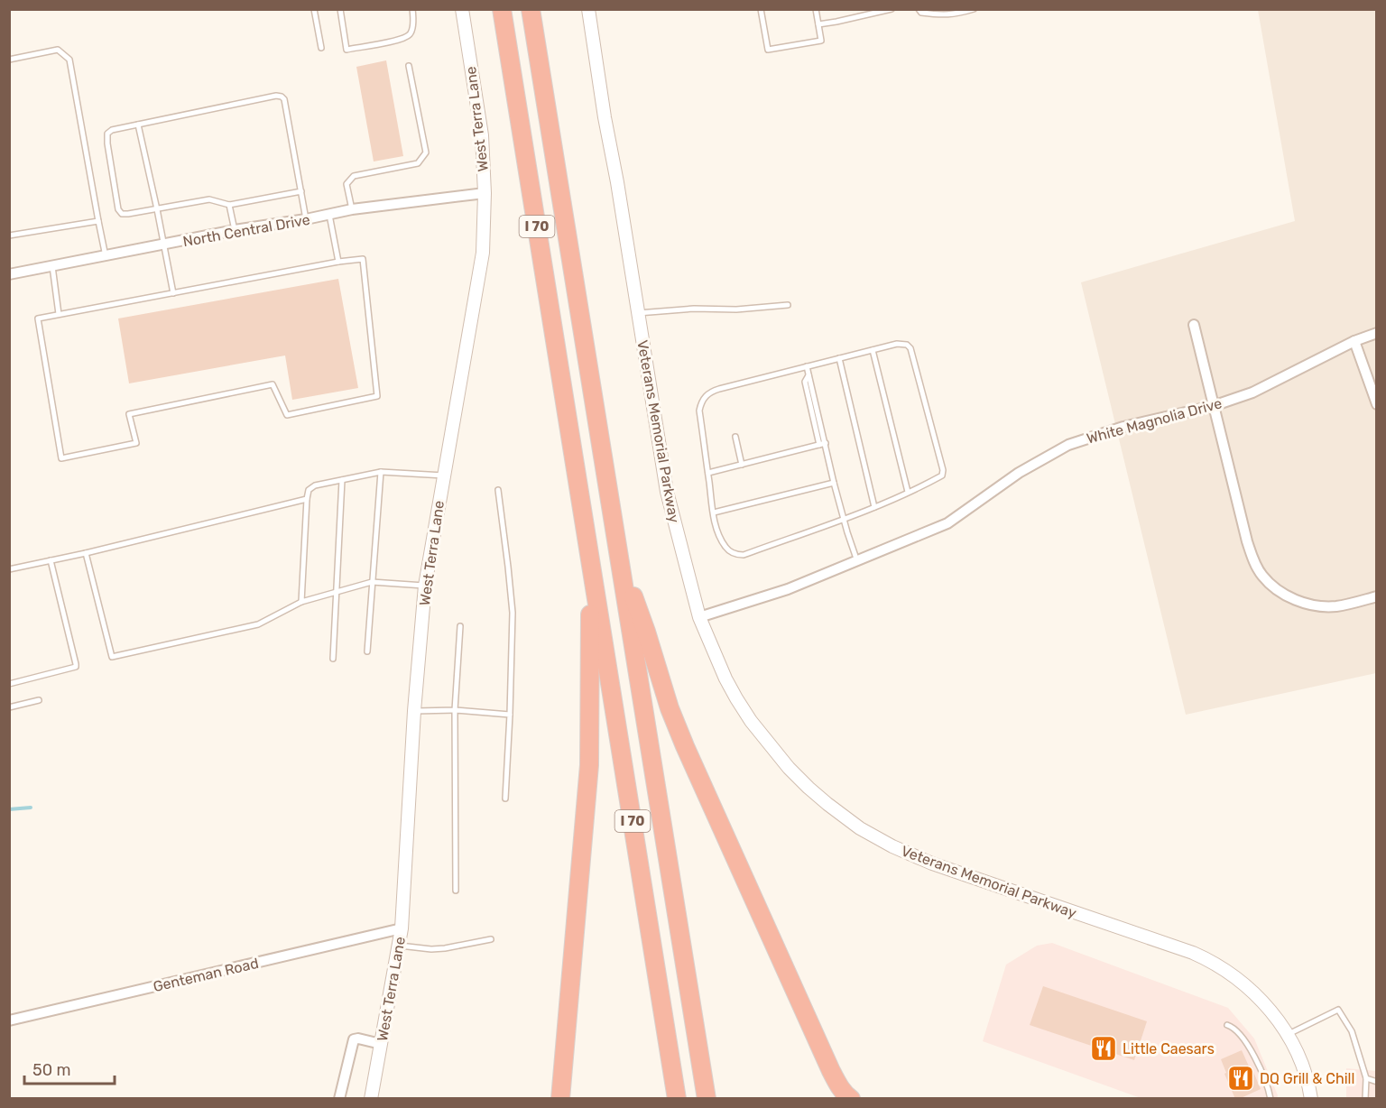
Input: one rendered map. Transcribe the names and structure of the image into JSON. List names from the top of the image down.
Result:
{
  "streets": {
    "highway": ["I 70"],
    "street": [
      "West Terra Lane",
      "North Central Drive",
      "White Magnolia Drive",
      "Veterans Memorial Parkway",
      "Genteman Road"
    ]
  },
  "crossings": [
    ["West Terra Lane", "North Central Drive"],
    ["West Terra Lane", "Genteman Road"],
    ["White Magnolia Drive", "Veterans Memorial Parkway"]
  ],
  "places": {
    "restaurant": ["Little Caesars", "DQ Grill & Chill"]
  },
  "scale_bar": "50 m"
}
